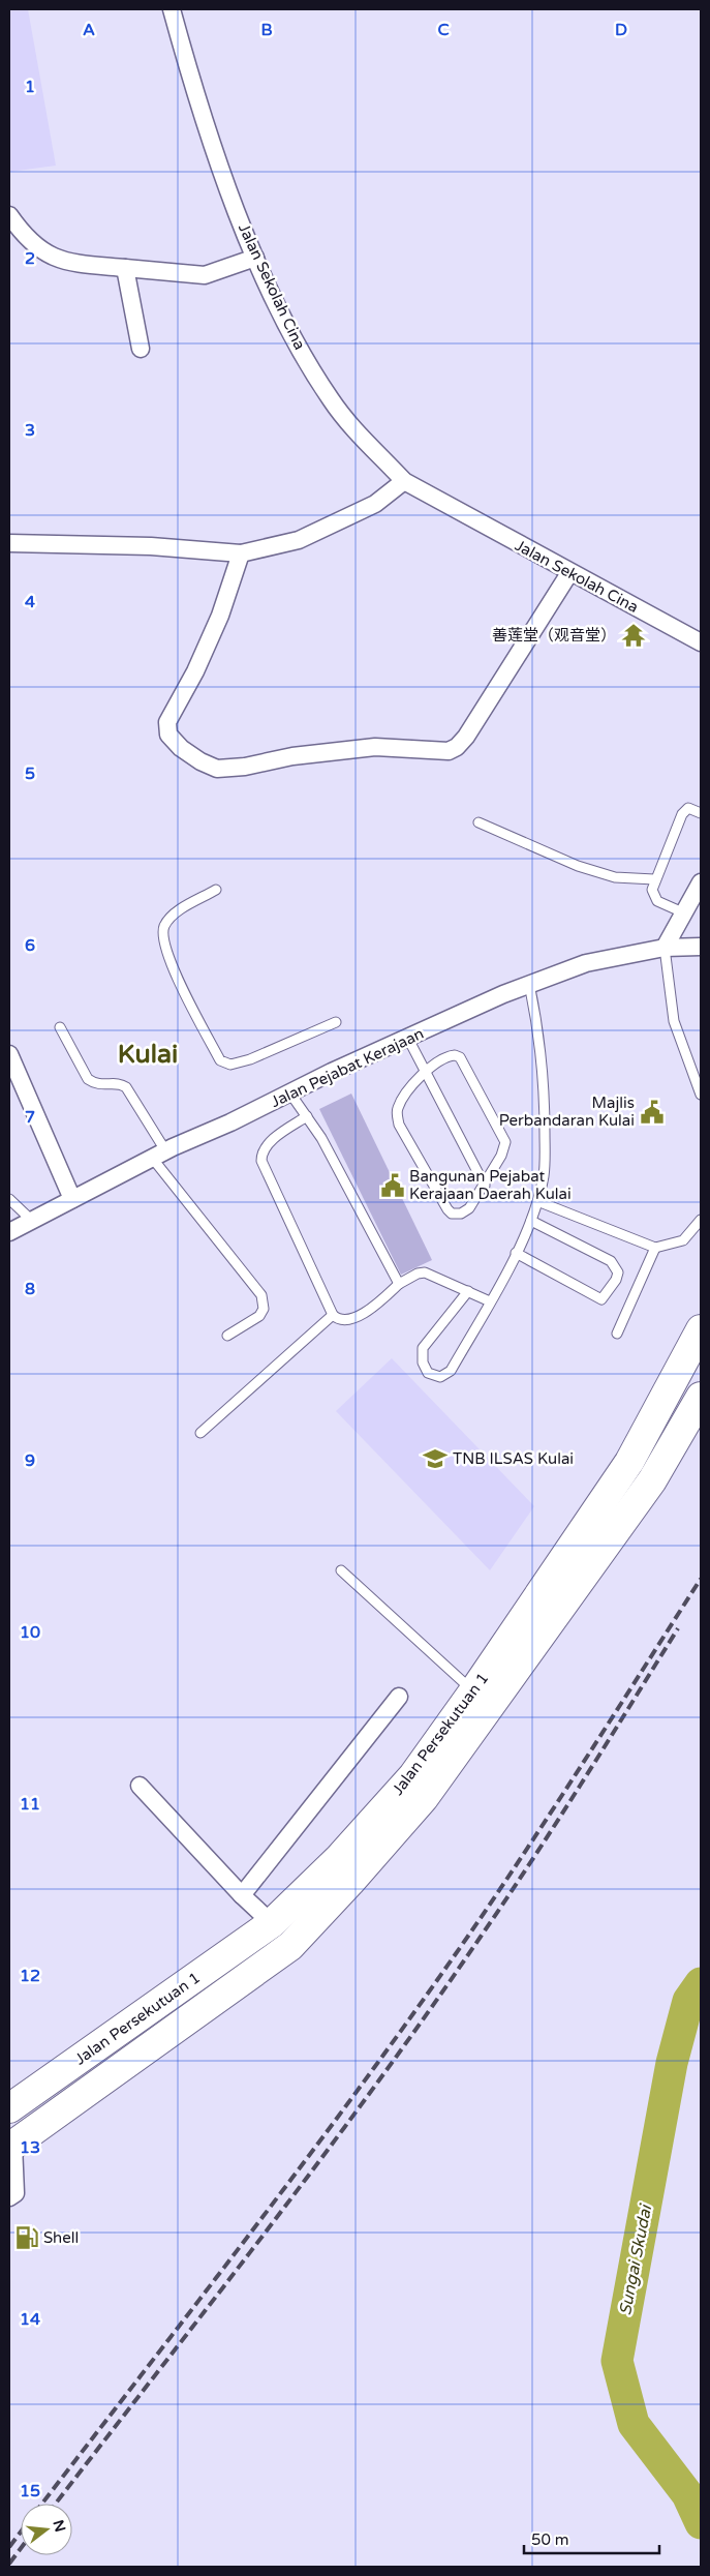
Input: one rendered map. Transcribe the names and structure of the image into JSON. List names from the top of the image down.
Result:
{
  "streets": {
    "highway": ["Jalan Persekutuan 1"],
    "street": ["Jalan Sekolah Cina", "Jalan Pejabat Kerajaan"]
  },
  "districts": ["Kulai"],
  "water": ["Sungai Skudai"],
  "places": {
    "temple": ["善莲堂（观音堂）"],
    "public building": ["Majlis Perbandaran Kulai", "Bangunan Pejabat Kerajaan Daerah Kulai"],
    "school or university": ["TNB ILSAS Kulai"],
    "fuel station": ["Shell"]
  },
  "scale_bar": "50 m",
  "north": "right",
  "grid": {
    "columns": [
      "A",
      "B",
      "C",
      "D"
    ],
    "rows": [
      "1",
      "2",
      "3",
      "4",
      "5",
      "6",
      "7",
      "8",
      "9",
      "10",
      "11",
      "12",
      "13",
      "14",
      "15"
    ]
  }
}
